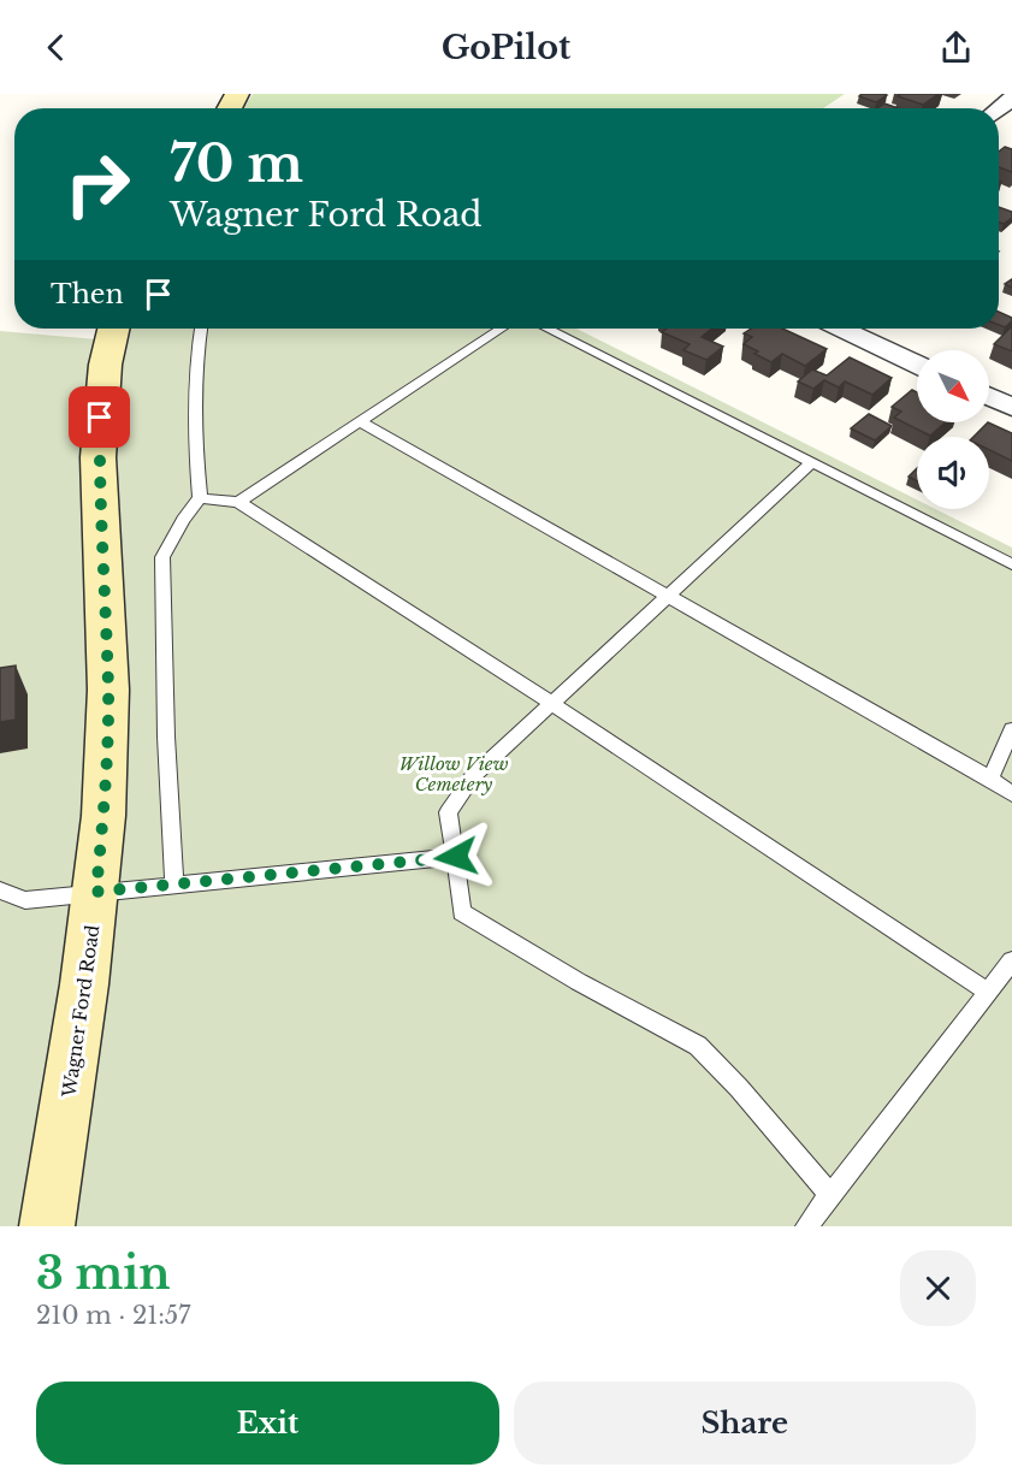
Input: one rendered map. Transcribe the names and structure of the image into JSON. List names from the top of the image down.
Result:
{
  "streets": {
    "main road": ["Wagner Ford Road"]
  },
  "parks": ["Willow View Cemetery"],
  "north": "bottom right",
  "page": {
    "header": "GoPilot",
    "turn": ["70 m", "Wagner Ford Road"],
    "then": "Then",
    "heading": ["3 min", "210 m · 21:57"],
    "buttons": ["Exit", "Share"]
  }
}
